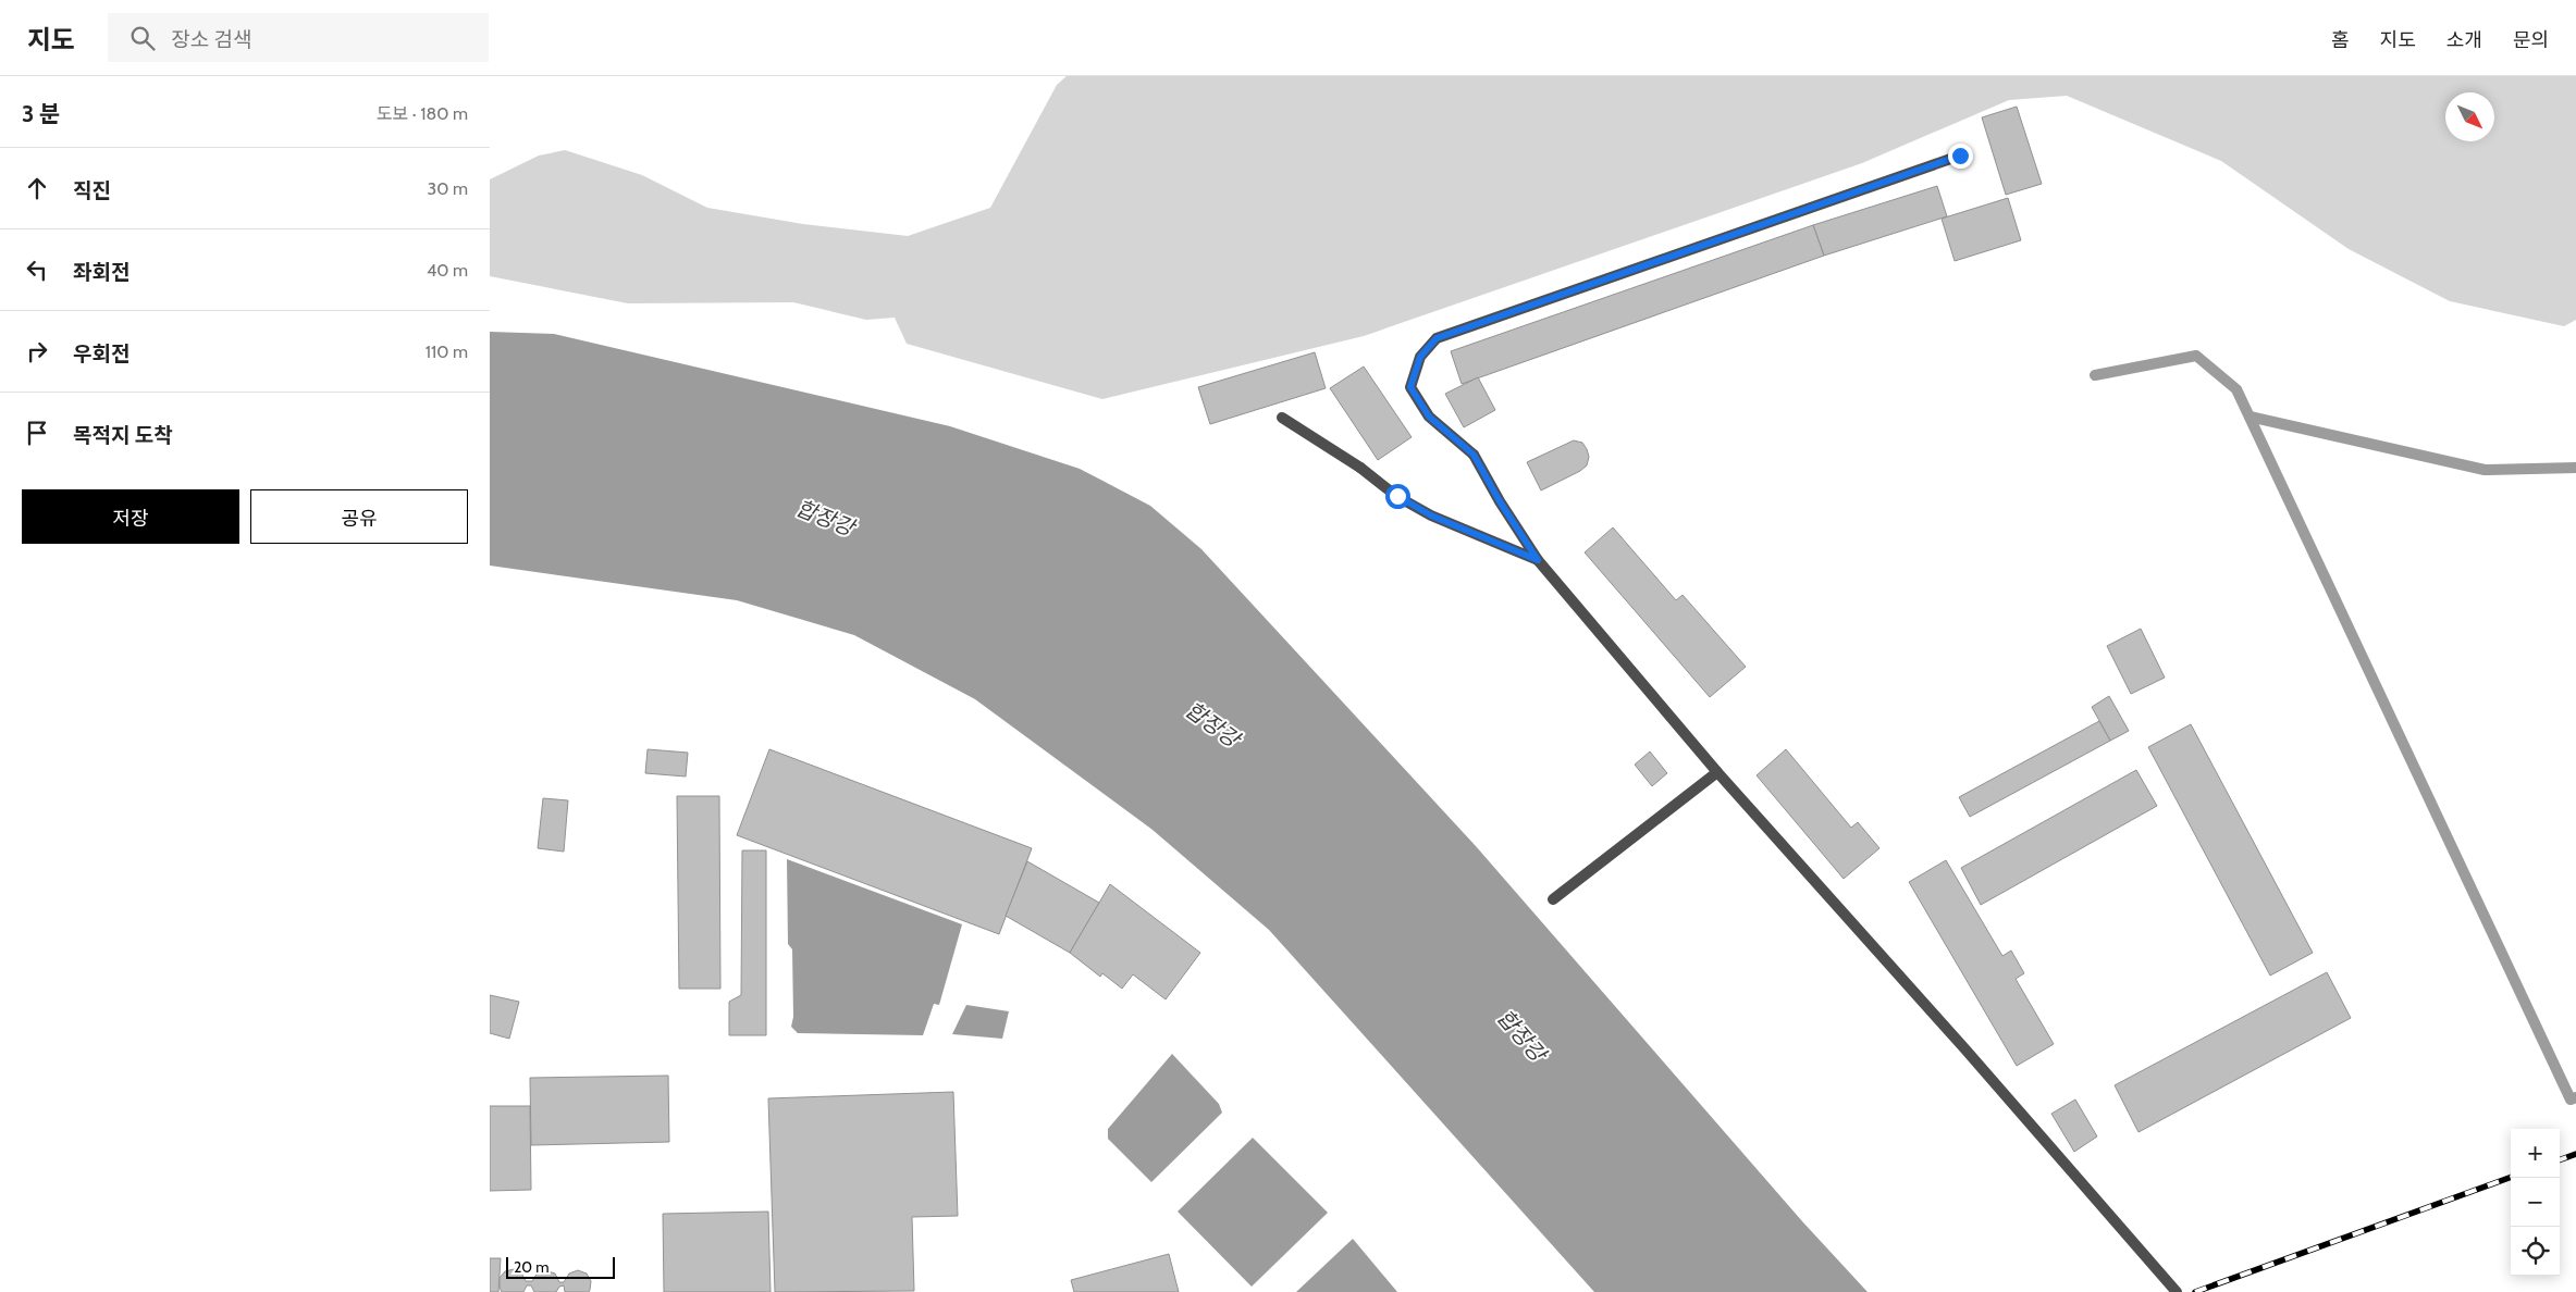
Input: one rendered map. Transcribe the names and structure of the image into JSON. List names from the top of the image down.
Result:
{
  "water": ["합장강"],
  "scale_bar": "20 m",
  "north": "bottom right",
  "page": {
    "header": "지도",
    "search": "장소 검색",
    "nav": [
      "홈",
      "지도",
      "소개",
      "문의"
    ],
    "heading": ["3 분", "도보 · 180 m"],
    "list": [
      ["직진", "30 m"],
      ["좌회전", "40 m"],
      ["우회전", "110 m"],
      "목적지 도착"
    ],
    "buttons": ["저장", "공유"],
    "map_buttons": ["+", "−"],
    "scale": "20 m"
  }
}
